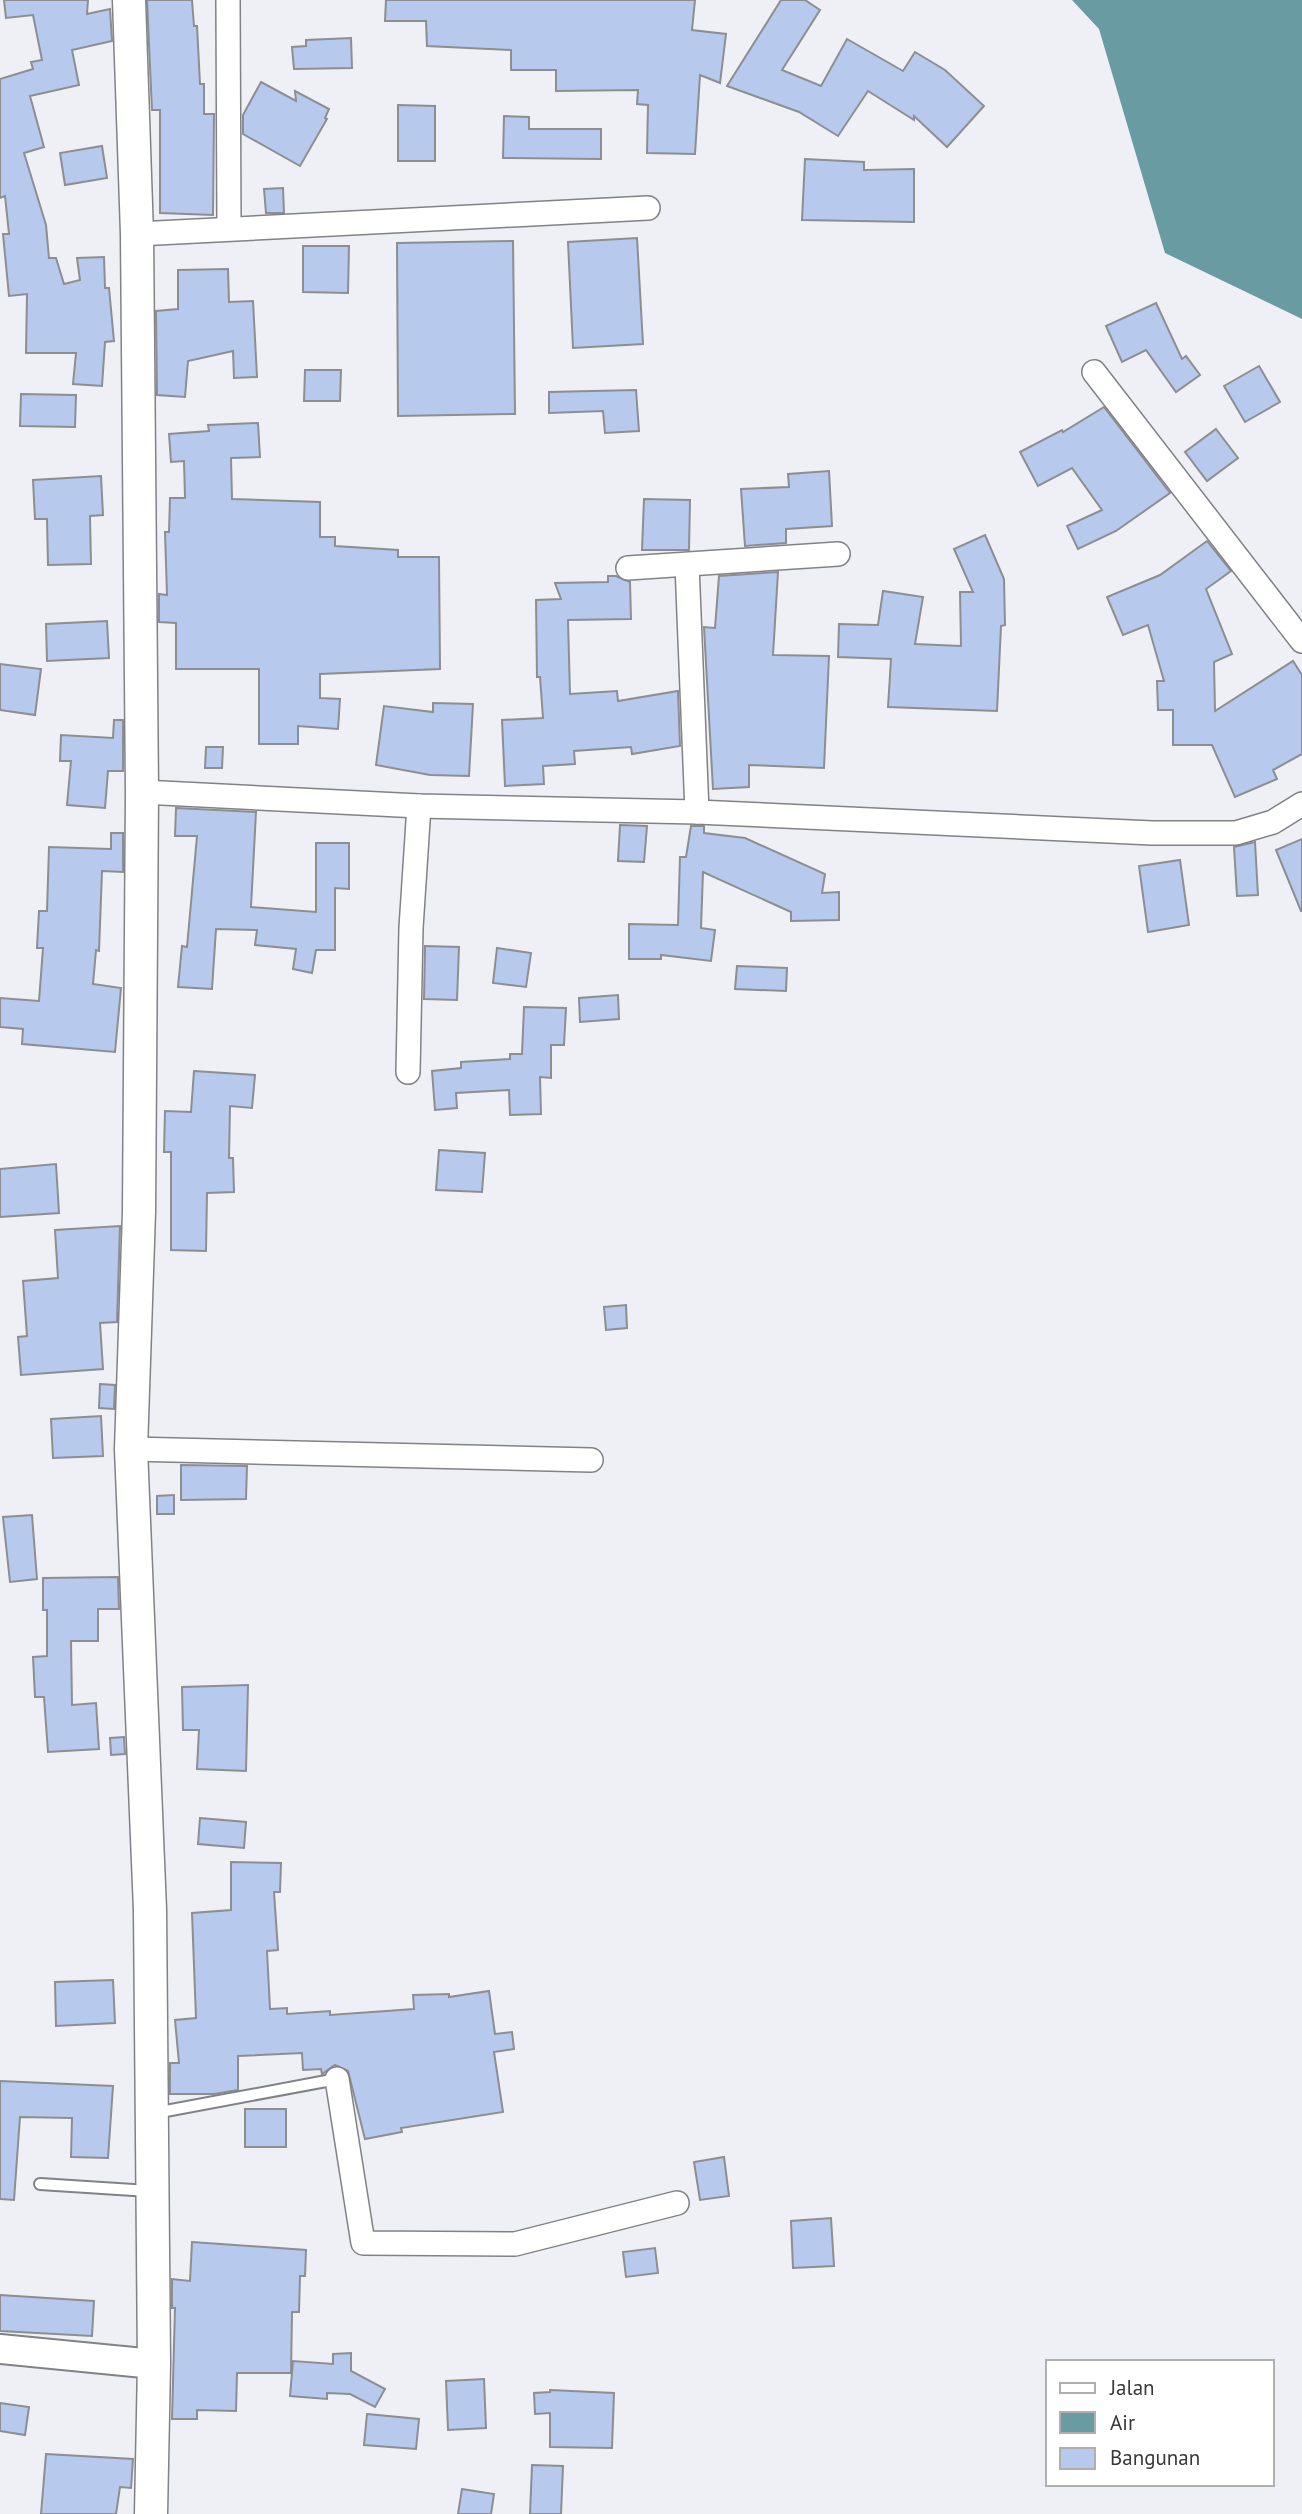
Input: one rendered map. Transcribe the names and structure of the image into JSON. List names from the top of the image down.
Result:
{
  "legend": ["Jalan", "Air", "Bangunan"]
}
